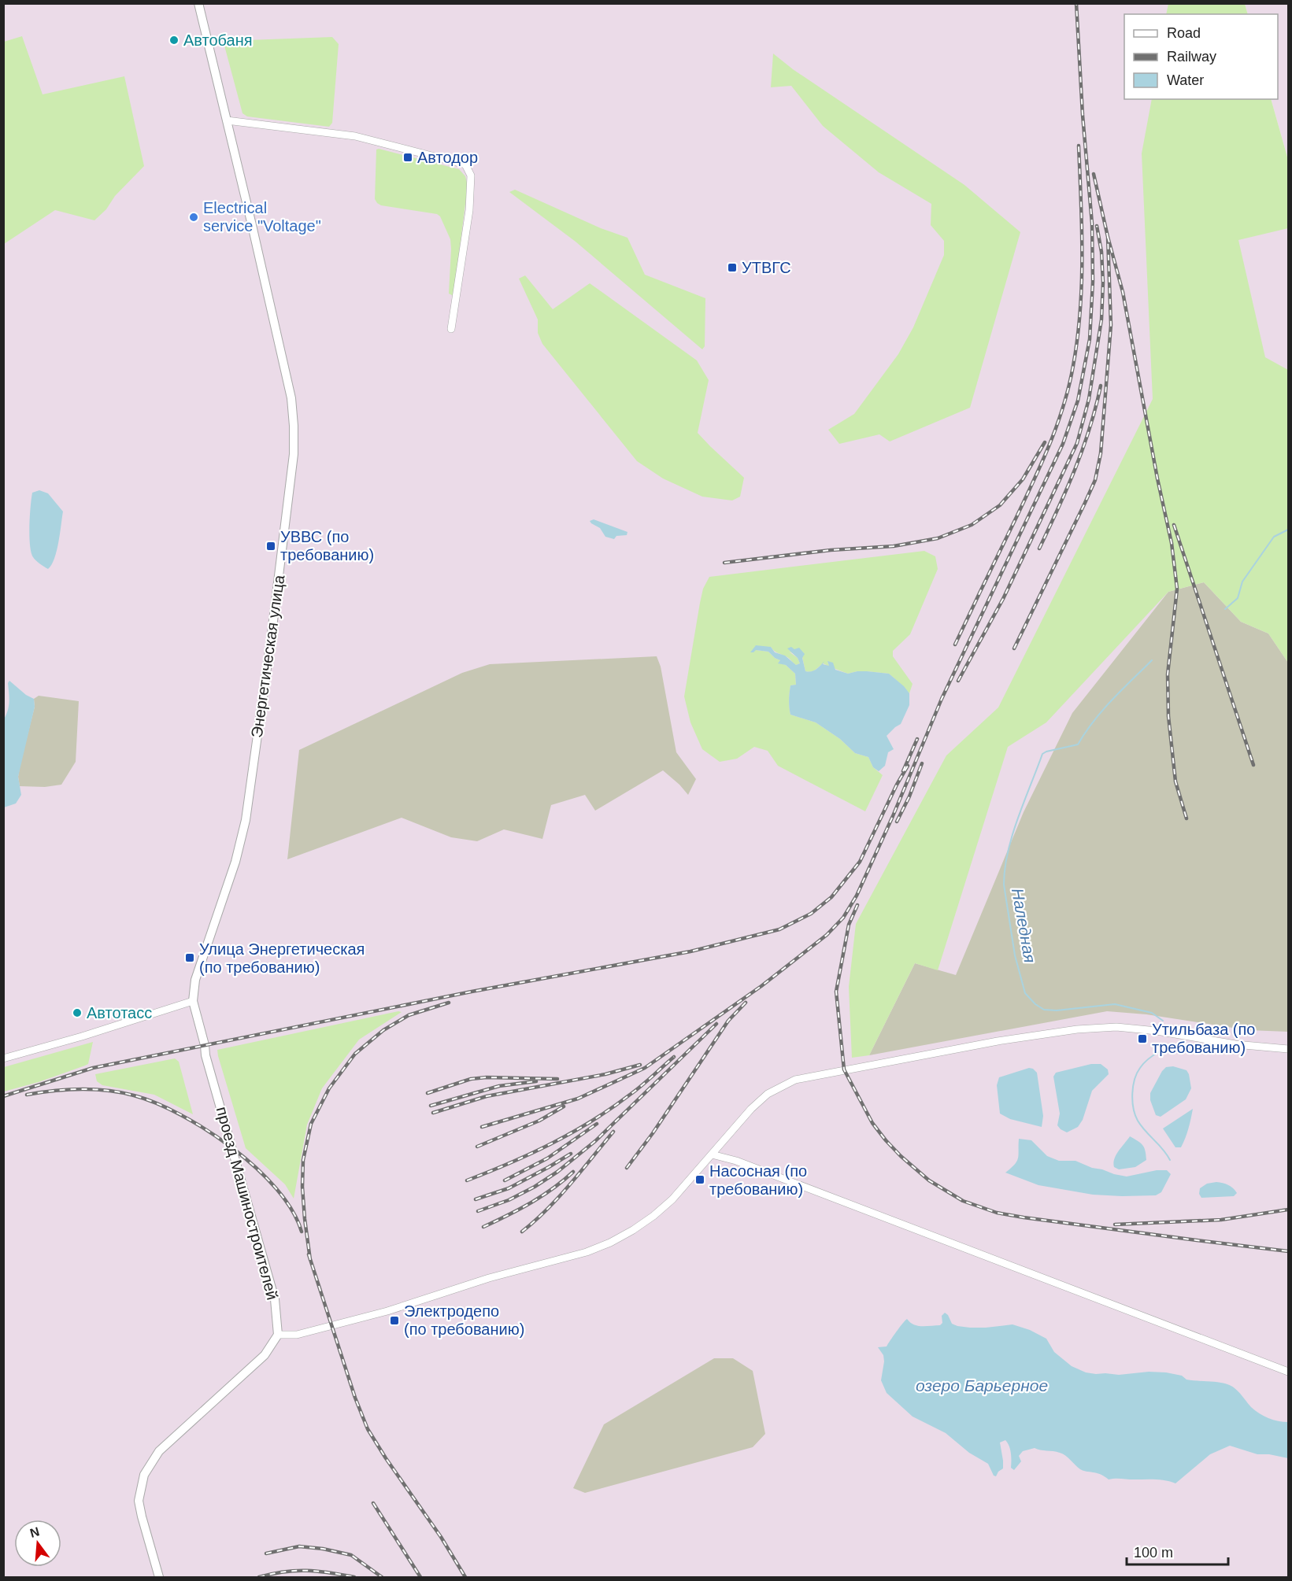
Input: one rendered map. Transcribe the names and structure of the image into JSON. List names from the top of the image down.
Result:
{
  "streets": {
    "street": ["Энергетическая улица", "проезд Машиностроителей"]
  },
  "crossings": [
    ["Энергетическая улица", "проезд Машиностроителей"]
  ],
  "water": ["Наледная", "озеро Барьерное"],
  "places": {
    "other": ["Автобаня", "Electrical service \"Voltage\"", "Автотасс"],
    "transit": [
      "Автодор",
      "УТВГС",
      "УВВС (по требованию)",
      "Улица Энергетическая (по требованию)",
      "Утильбаза (по требованию)",
      "Насосная (по требованию)",
      "Электродепо (по требованию)"
    ]
  },
  "legend": ["Road", "Railway", "Water"],
  "scale_bar": "100 m",
  "north": "top"
}
